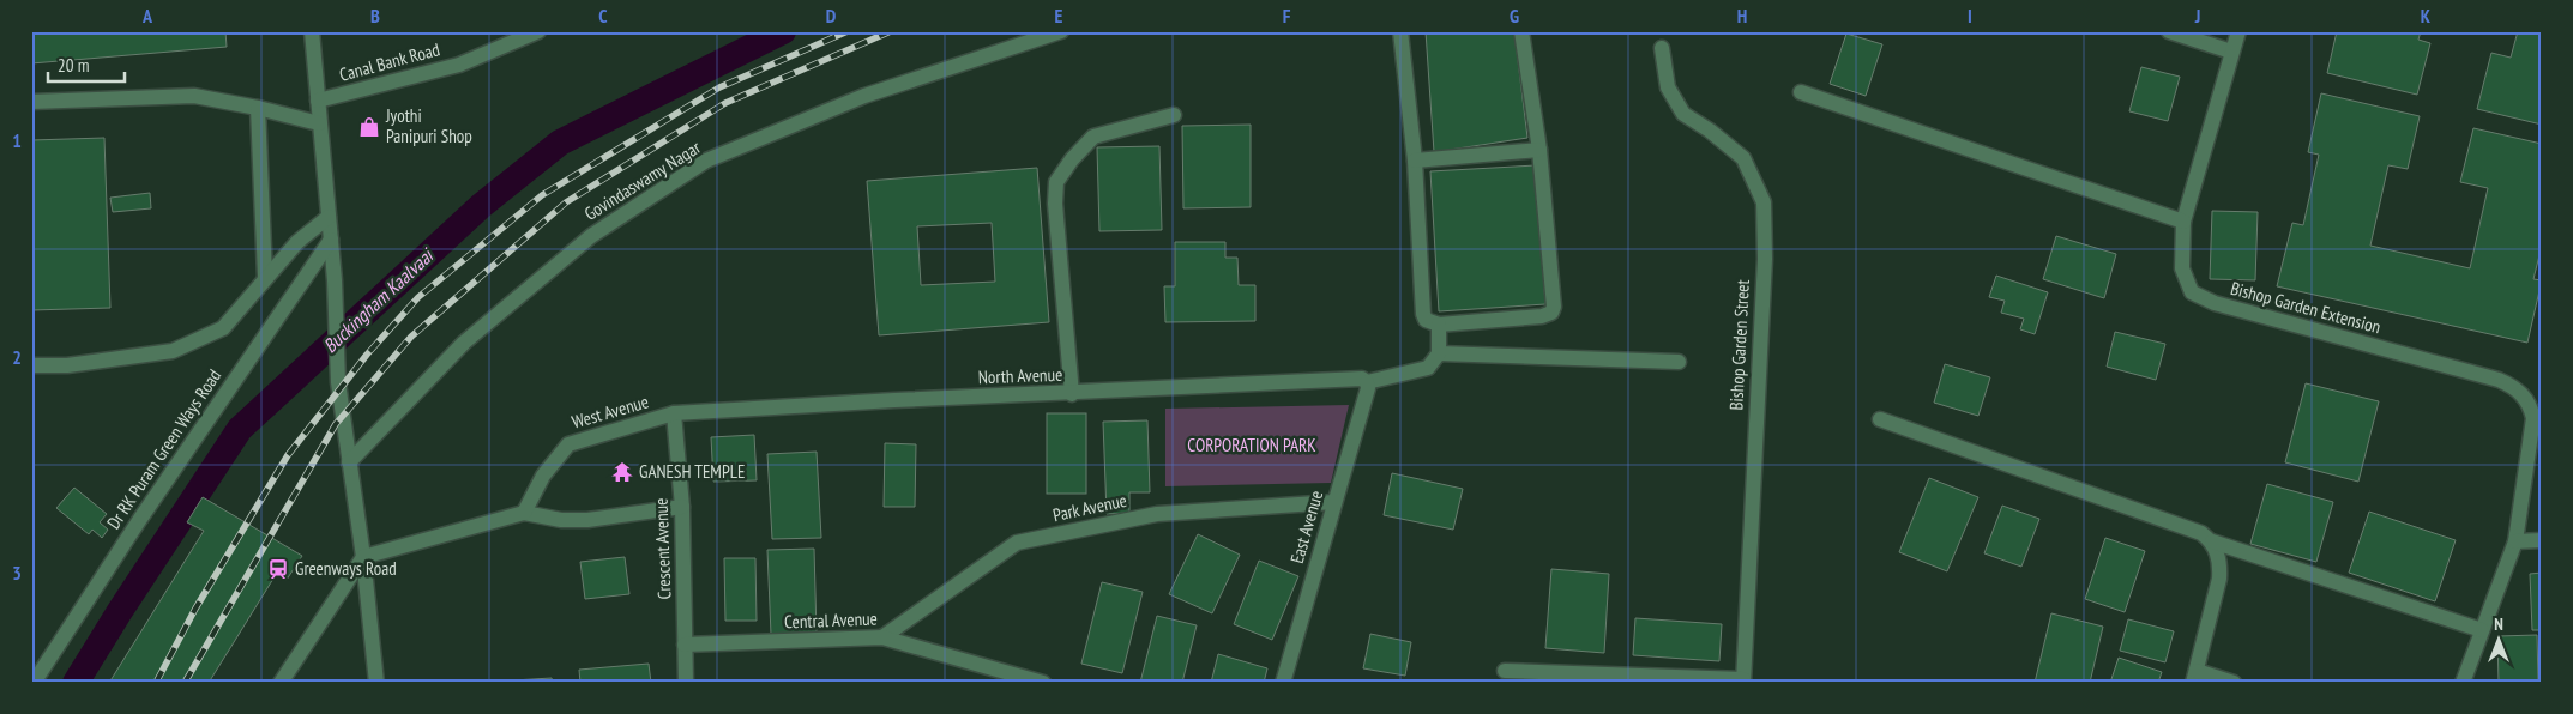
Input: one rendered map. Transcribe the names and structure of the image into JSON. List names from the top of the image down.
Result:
{
  "streets": {
    "street": [
      "Canal Bank Road",
      "Govindaswamy Nagar",
      "Bishop Garden Extension",
      "Bishop Garden Street",
      "North Avenue",
      "West Avenue",
      "Dr RK Puram Green Ways Road",
      "Park Avenue",
      "East Avenue",
      "Crescent Avenue",
      "Central Avenue"
    ]
  },
  "crossings": [
    ["North Avenue", "West Avenue"],
    ["North Avenue", "East Avenue"],
    ["North Avenue", "Crescent Avenue"],
    ["West Avenue", "Crescent Avenue"],
    ["Park Avenue", "East Avenue"],
    ["Park Avenue", "Central Avenue"],
    ["Crescent Avenue", "Central Avenue"]
  ],
  "water": ["Buckingham Kaalvaai"],
  "parks": ["CORPORATION PARK"],
  "places": {
    "shop": ["Jyothi Panipuri Shop"],
    "temple": ["GANESH TEMPLE"],
    "station": ["Greenways Road"]
  },
  "scale_bar": "20 m",
  "north": "top",
  "grid": {
    "columns": [
      "A",
      "B",
      "C",
      "D",
      "E",
      "F",
      "G",
      "H",
      "I",
      "J",
      "K"
    ],
    "rows": ["1", "2", "3"]
  }
}
